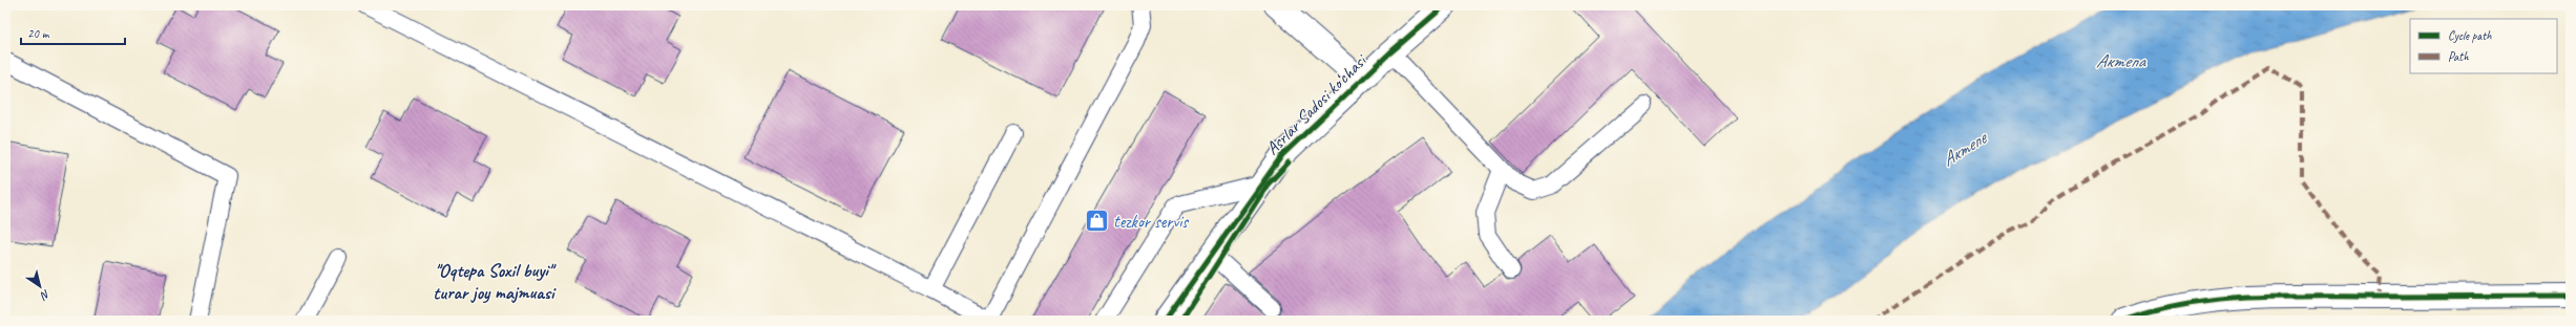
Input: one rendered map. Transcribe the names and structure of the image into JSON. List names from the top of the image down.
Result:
{
  "streets": {
    "street": ["Asrlar Sadosi ko‘chasi"]
  },
  "districts": ["\"Oqtepa Soxil buyi\" turar joy majmuasi"],
  "water": ["Актепа", "Актепе"],
  "places": {
    "shop": ["tezkor servis"]
  },
  "legend": ["Cycle path", "Path"],
  "scale_bar": "20 m",
  "north": "bottom right"
}
